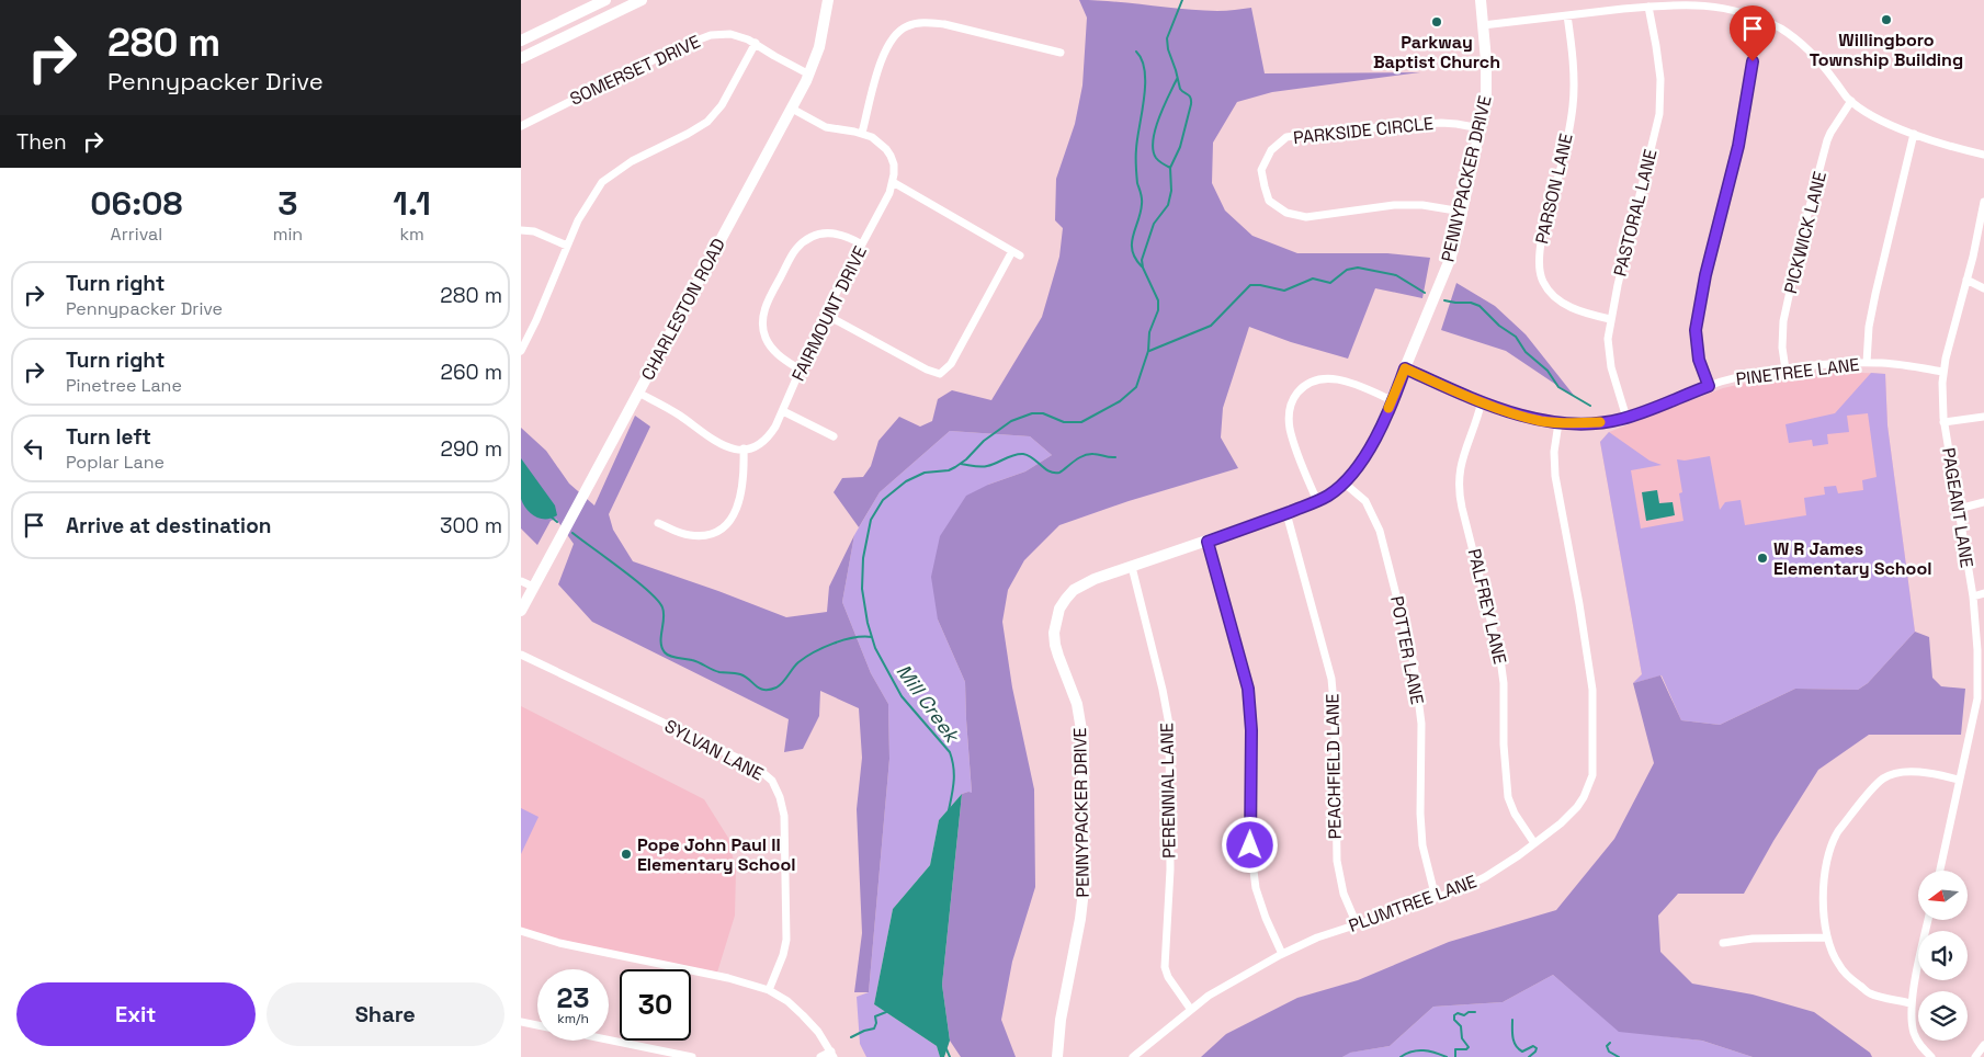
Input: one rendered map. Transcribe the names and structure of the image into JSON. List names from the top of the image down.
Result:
{
  "streets": {
    "street": [
      "SOMERSET DRIVE",
      "PARKSIDE CIRCLE",
      "PENNYPACKER DRIVE",
      "PARSON LANE",
      "PASTORAL LANE",
      "PICKWICK LANE",
      "CHARLESTON ROAD",
      "FAIRMOUNT DRIVE",
      "PINETREE LANE",
      "PAGEANT LANE",
      "PALFREY LANE",
      "POTTER LANE",
      "SYLVAN LANE",
      "PEACHFIELD LANE",
      "PERENNIAL LANE",
      "PLUMTREE LANE"
    ]
  },
  "crossings": [
    ["SOMERSET DRIVE", "CHARLESTON ROAD"],
    ["PARKSIDE CIRCLE", "PENNYPACKER DRIVE"],
    ["PENNYPACKER DRIVE", "PINETREE LANE"],
    ["PENNYPACKER DRIVE", "POTTER LANE"],
    ["PENNYPACKER DRIVE", "PEACHFIELD LANE"],
    ["PENNYPACKER DRIVE", "PERENNIAL LANE"],
    ["PARSON LANE", "PASTORAL LANE"],
    ["PASTORAL LANE", "PINETREE LANE"],
    ["PICKWICK LANE", "PINETREE LANE"],
    ["CHARLESTON ROAD", "FAIRMOUNT DRIVE"],
    ["PINETREE LANE", "PAGEANT LANE"],
    ["PINETREE LANE", "PALFREY LANE"],
    ["PINETREE LANE", "PLUMTREE LANE"],
    ["PALFREY LANE", "PLUMTREE LANE"],
    ["POTTER LANE", "PLUMTREE LANE"],
    ["PEACHFIELD LANE", "PLUMTREE LANE"],
    ["PERENNIAL LANE", "PLUMTREE LANE"]
  ],
  "water": ["Mill Creek"],
  "places": [
    "Willingboro Township Building",
    "Parkway Baptist Church",
    "W R James Elementary School",
    "Pope John Paul II Elementary School"
  ],
  "north": "left",
  "page": {
    "turn": ["280 m", "Pennypacker Drive"],
    "then": "Then",
    "eta": [
      "06:08",
      "Arrival",
      "3",
      "min",
      "1.1",
      "km"
    ],
    "list": [
      {
        "name": "Turn right",
        "note": "Pennypacker Drive",
        "value": "280 m"
      },
      {
        "name": "Turn right",
        "note": "Pinetree Lane",
        "value": "260 m"
      },
      {
        "name": "Turn left",
        "note": "Poplar Lane",
        "value": "290 m"
      },
      {
        "name": "Arrive at destination",
        "value": "300 m"
      }
    ],
    "speed": "23 km/h",
    "limit": "30",
    "buttons": ["Exit", "Share"]
  }
}
